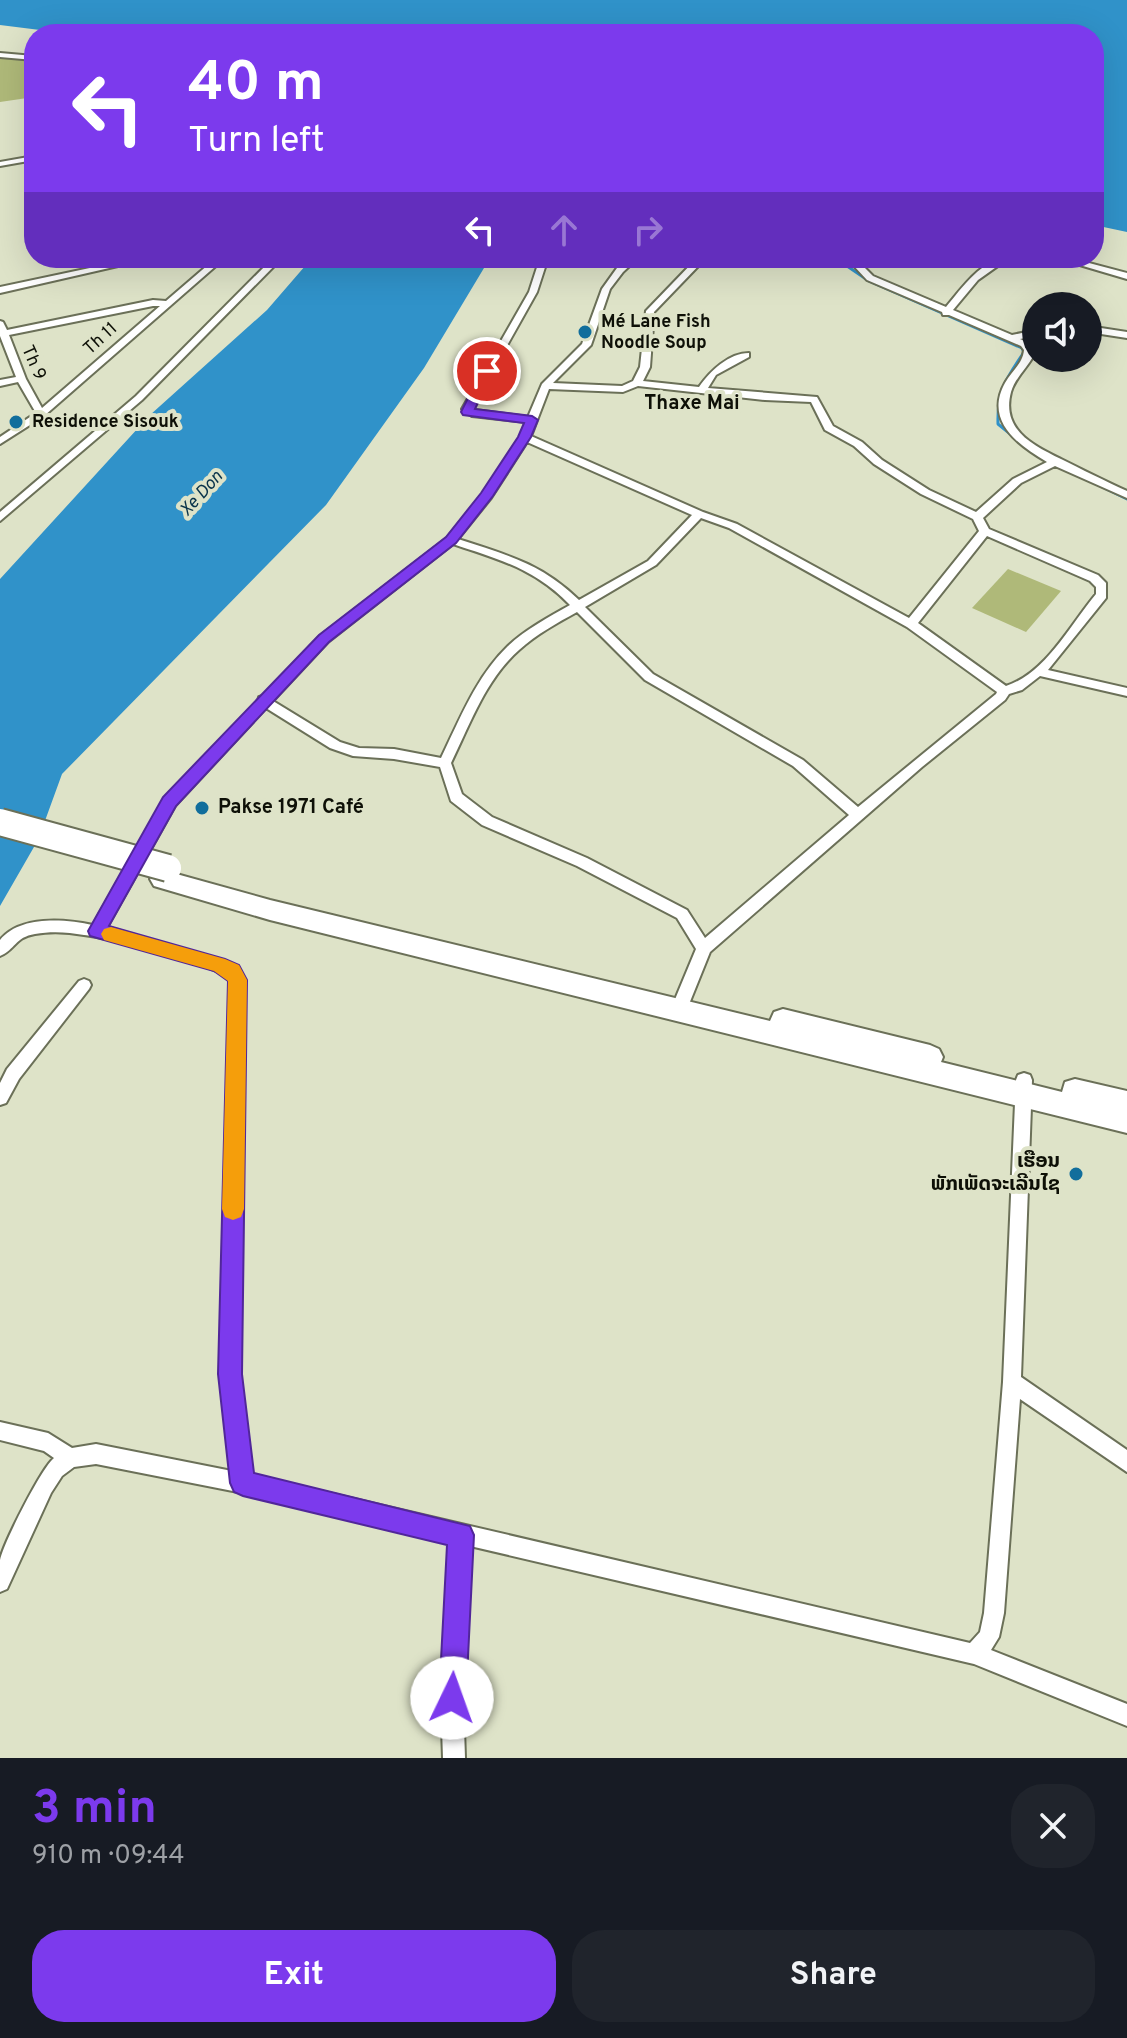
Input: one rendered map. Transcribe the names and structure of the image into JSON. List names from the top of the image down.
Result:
{
  "streets": {
    "street": ["Th 11", "Th 9"]
  },
  "crossings": [
    ["Th 11", "Th 9"]
  ],
  "districts": ["Thaxe Mai"],
  "water": ["Xe Don"],
  "places": [
    "Mé Lane Fish Noodle Soup",
    "Residence Sisouk",
    "Pakse 1971 Café",
    "ເຮືອນ ພັກເພັດຈະເລີນໄຊ"
  ],
  "page": {
    "turn": ["40 m", "Turn left"],
    "heading": ["3 min", "910 m · 09:44"],
    "buttons": ["Exit", "Share"]
  }
}
